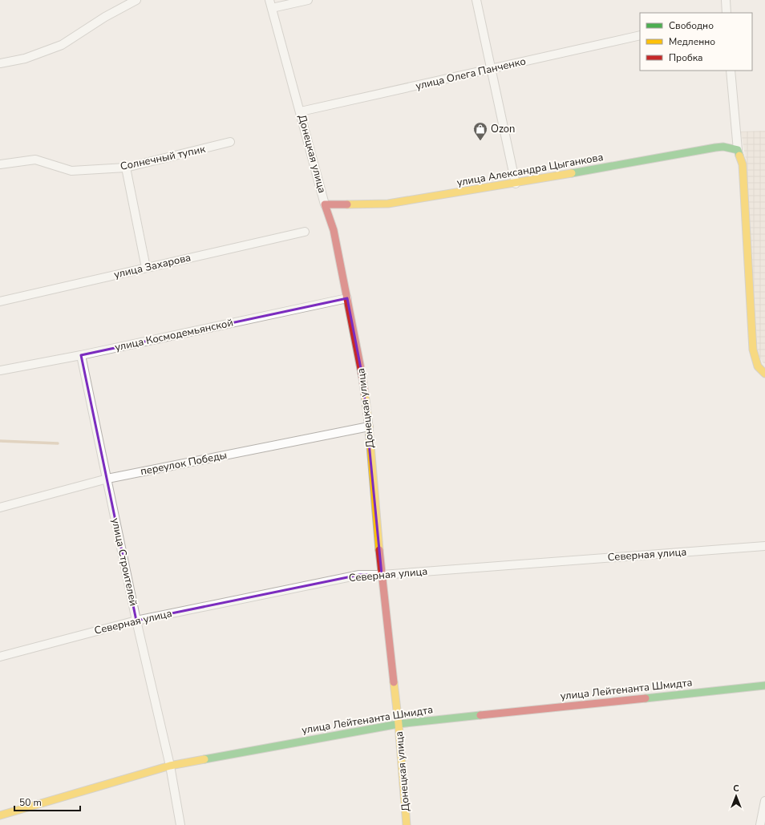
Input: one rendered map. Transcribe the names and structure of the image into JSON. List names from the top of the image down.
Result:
{
  "streets": {
    "street": [
      "улица Олега Панченко",
      "Донецкая улица",
      "Солнечный тупик",
      "улица Александра Цыганкова",
      "улица Захарова",
      "улица Космодемьянской",
      "переулок Победы",
      "Северная улица",
      "улица Строителей",
      "улица Лейтенанта Шмидта"
    ]
  },
  "crossings": [
    ["улица Олега Панченко", "Донецкая улица"],
    ["Донецкая улица", "улица Александра Цыганкова"],
    ["Донецкая улица", "улица Космодемьянской"],
    ["Донецкая улица", "переулок Победы"],
    ["Донецкая улица", "Северная улица"],
    ["Донецкая улица", "улица Лейтенанта Шмидта"],
    ["улица Космодемьянской", "улица Строителей"],
    ["переулок Победы", "улица Строителей"],
    ["Северная улица", "улица Строителей"],
    ["улица Строителей", "улица Лейтенанта Шмидта"]
  ],
  "places": {
    "shop": ["Ozon"]
  },
  "legend": ["Свободно", "Медленно", "Пробка"],
  "scale_bar": "50 m",
  "north": "top"
}
